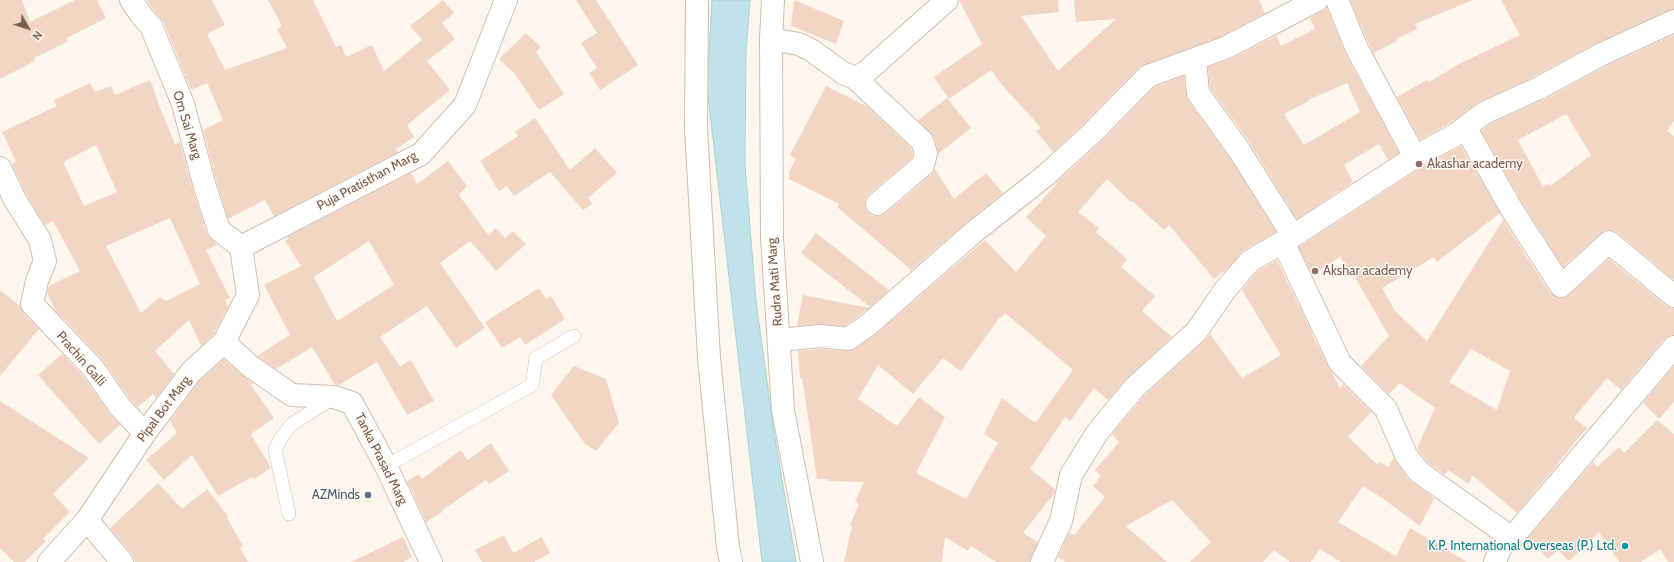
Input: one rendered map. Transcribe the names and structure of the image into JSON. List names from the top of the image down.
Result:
{
  "streets": {
    "street": [
      "Om Sai Marg",
      "Puja Pratisthan Marg",
      "Rudra Mati Marg",
      "Prachin Galli",
      "Pipal Bot Marg",
      "Tanka Prasad Marg"
    ]
  },
  "crossings": [
    ["Om Sai Marg", "Puja Pratisthan Marg"],
    ["Om Sai Marg", "Pipal Bot Marg"],
    ["Puja Pratisthan Marg", "Pipal Bot Marg"],
    ["Prachin Galli", "Pipal Bot Marg"],
    ["Pipal Bot Marg", "Tanka Prasad Marg"]
  ],
  "places": [
    "Akashar academy",
    "Akshar academy",
    "AZMinds",
    "K.P. International Overseas (P.) Ltd."
  ],
  "north": "bottom right"
}
